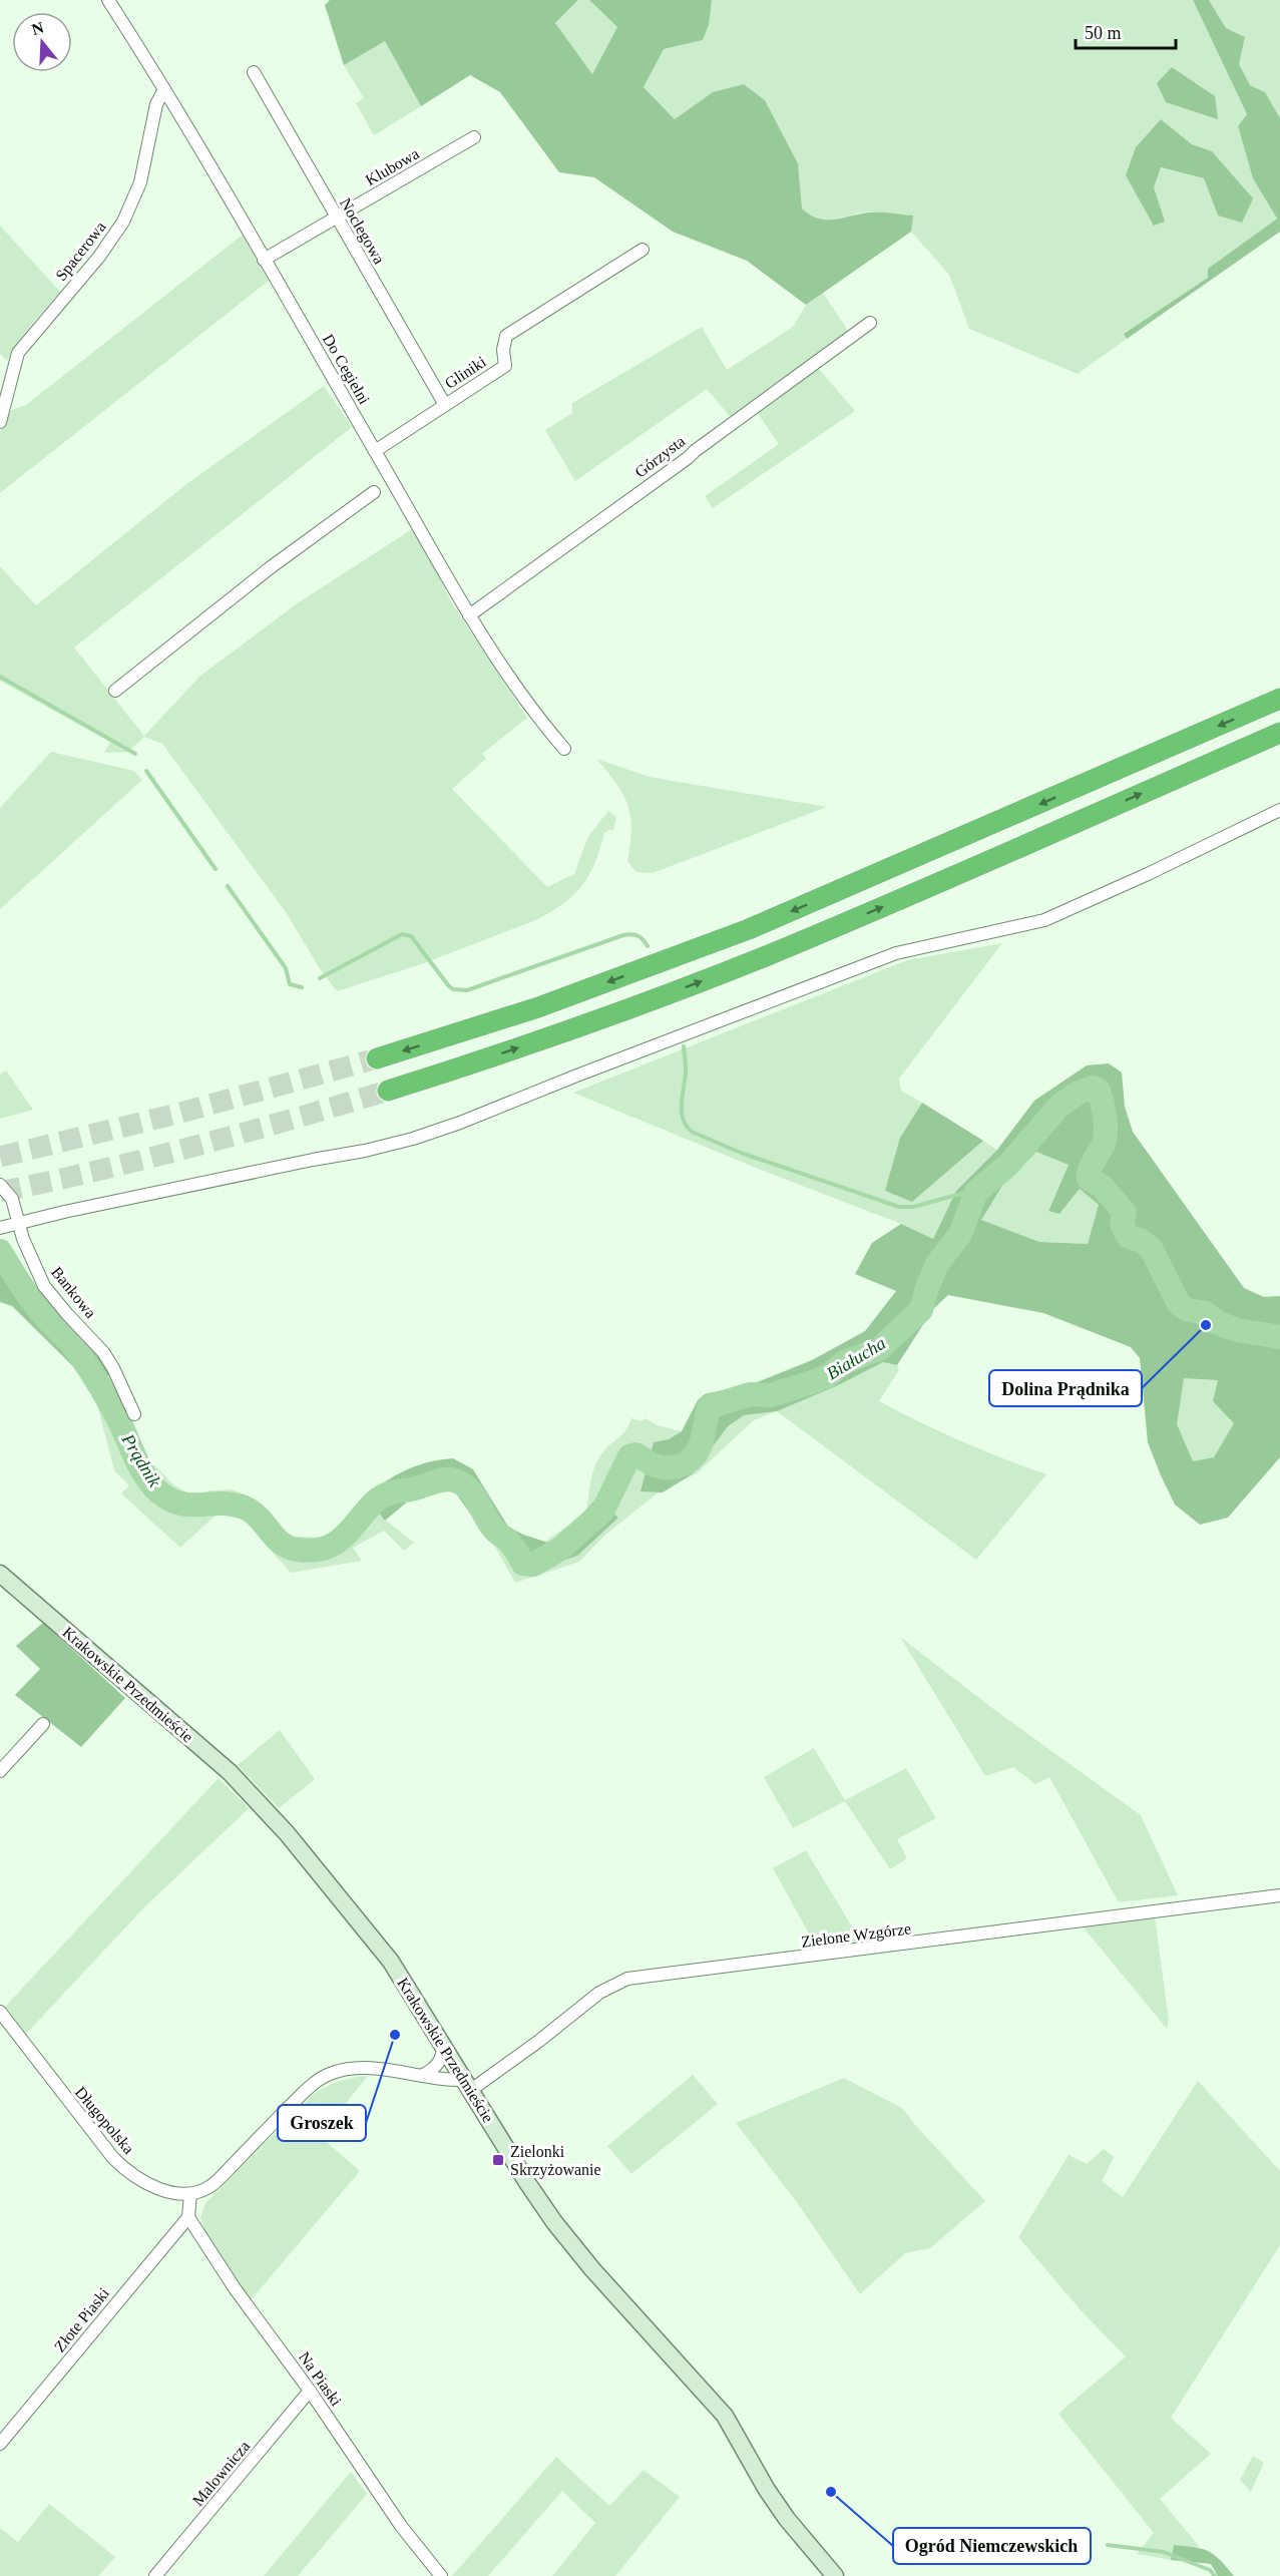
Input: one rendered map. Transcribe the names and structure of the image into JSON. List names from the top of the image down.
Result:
{
  "streets": {
    "main road": ["Krakowskie Przedmieście"],
    "street": [
      "Klubowa",
      "Noclegowa",
      "Spacerowa",
      "Do Cegielni",
      "Gliniki",
      "Górzysta",
      "Bankowa",
      "Zielone Wzgórze",
      "Długopolska",
      "Złote Piaski",
      "Na Piaski",
      "Malownicza"
    ]
  },
  "crossings": [
    ["Klubowa", "Noclegowa"],
    ["Klubowa", "Do Cegielni"],
    ["Noclegowa", "Gliniki"],
    ["Spacerowa", "Do Cegielni"],
    ["Do Cegielni", "Gliniki"],
    ["Do Cegielni", "Górzysta"],
    ["Krakowskie Przedmieście", "Zielone Wzgórze"],
    ["Złote Piaski", "Na Piaski"],
    ["Na Piaski", "Malownicza"]
  ],
  "water": ["Białucha", "Prądnik"],
  "places": {
    "other": ["Dolina Prądnika", "Groszek", "Ogród Niemczewskich"],
    "transit": ["Zielonki Skrzyżowanie"]
  },
  "scale_bar": "50 m",
  "north": "top"
}
